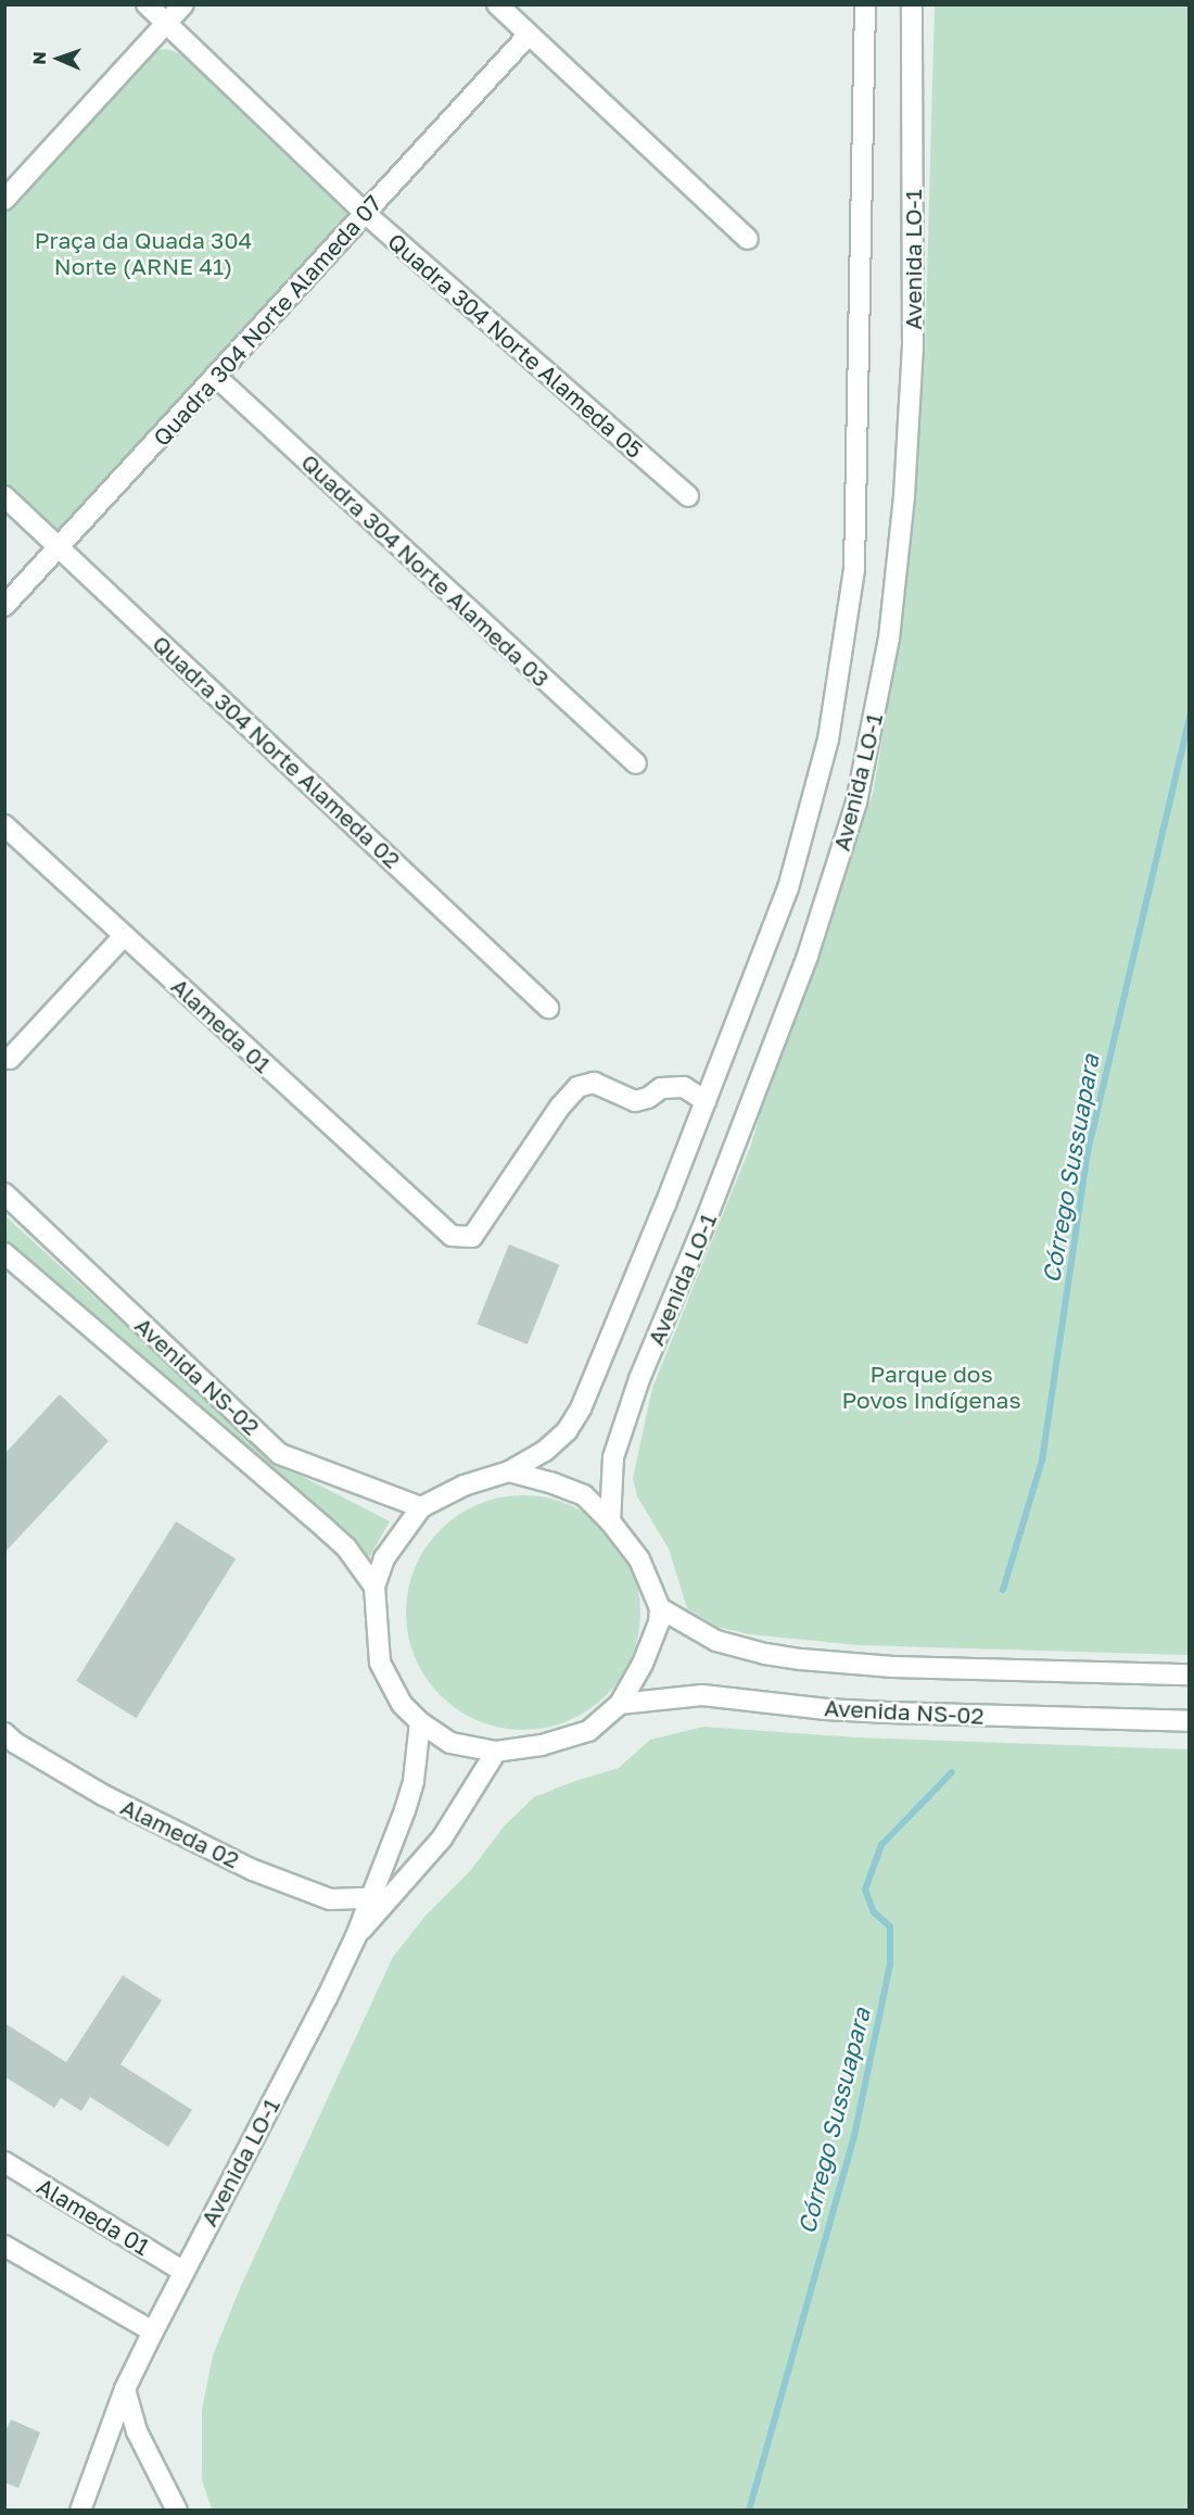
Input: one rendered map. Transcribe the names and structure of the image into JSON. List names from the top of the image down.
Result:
{
  "streets": {
    "street": [
      "Avenida LO-1",
      "Quadra 304 Norte Alameda 07",
      "Quadra 304 Norte Alameda 05",
      "Quadra 304 Norte Alameda 03",
      "Quadra 304 Norte Alameda 02",
      "Alameda 01",
      "Avenida NS-02",
      "Alameda 02"
    ]
  },
  "crossings": [
    ["Avenida LO-1", "Alameda 01"],
    ["Avenida LO-1", "Avenida NS-02"],
    ["Avenida LO-1", "Alameda 02"],
    ["Quadra 304 Norte Alameda 07", "Quadra 304 Norte Alameda 05"],
    ["Quadra 304 Norte Alameda 07", "Quadra 304 Norte Alameda 03"],
    ["Quadra 304 Norte Alameda 07", "Quadra 304 Norte Alameda 02"]
  ],
  "water": ["Córrego Sussuapara"],
  "parks": ["Praça da Quada 304 Norte (ARNE 41)", "Parque dos Povos Indígenas"],
  "north": "left"
}
